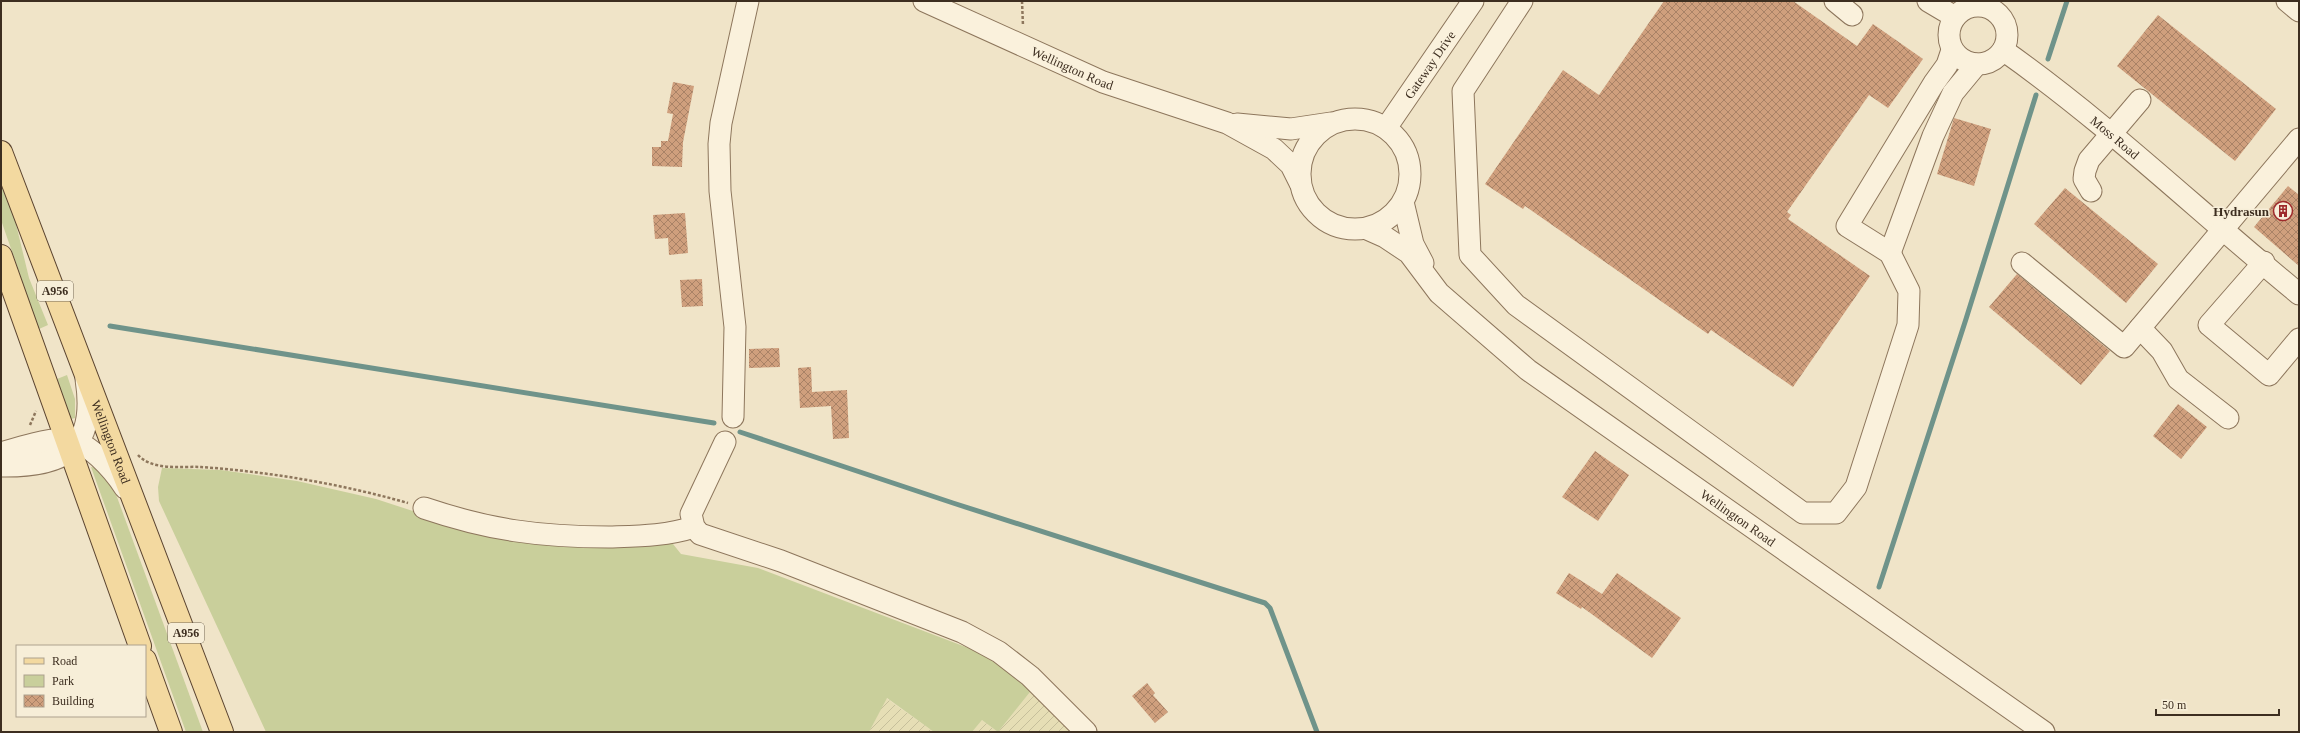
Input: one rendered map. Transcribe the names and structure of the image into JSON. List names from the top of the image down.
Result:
{
  "streets": {
    "main road": ["Wellington Road", "A956"],
    "street": ["Gateway Drive", "Moss Road"]
  },
  "crossings": [
    ["Gateway Drive", "Wellington Road"]
  ],
  "places": {
    "building": ["Hydrasun"]
  },
  "legend": ["Road", "Park", "Building"],
  "scale_bar": "50 m"
}
